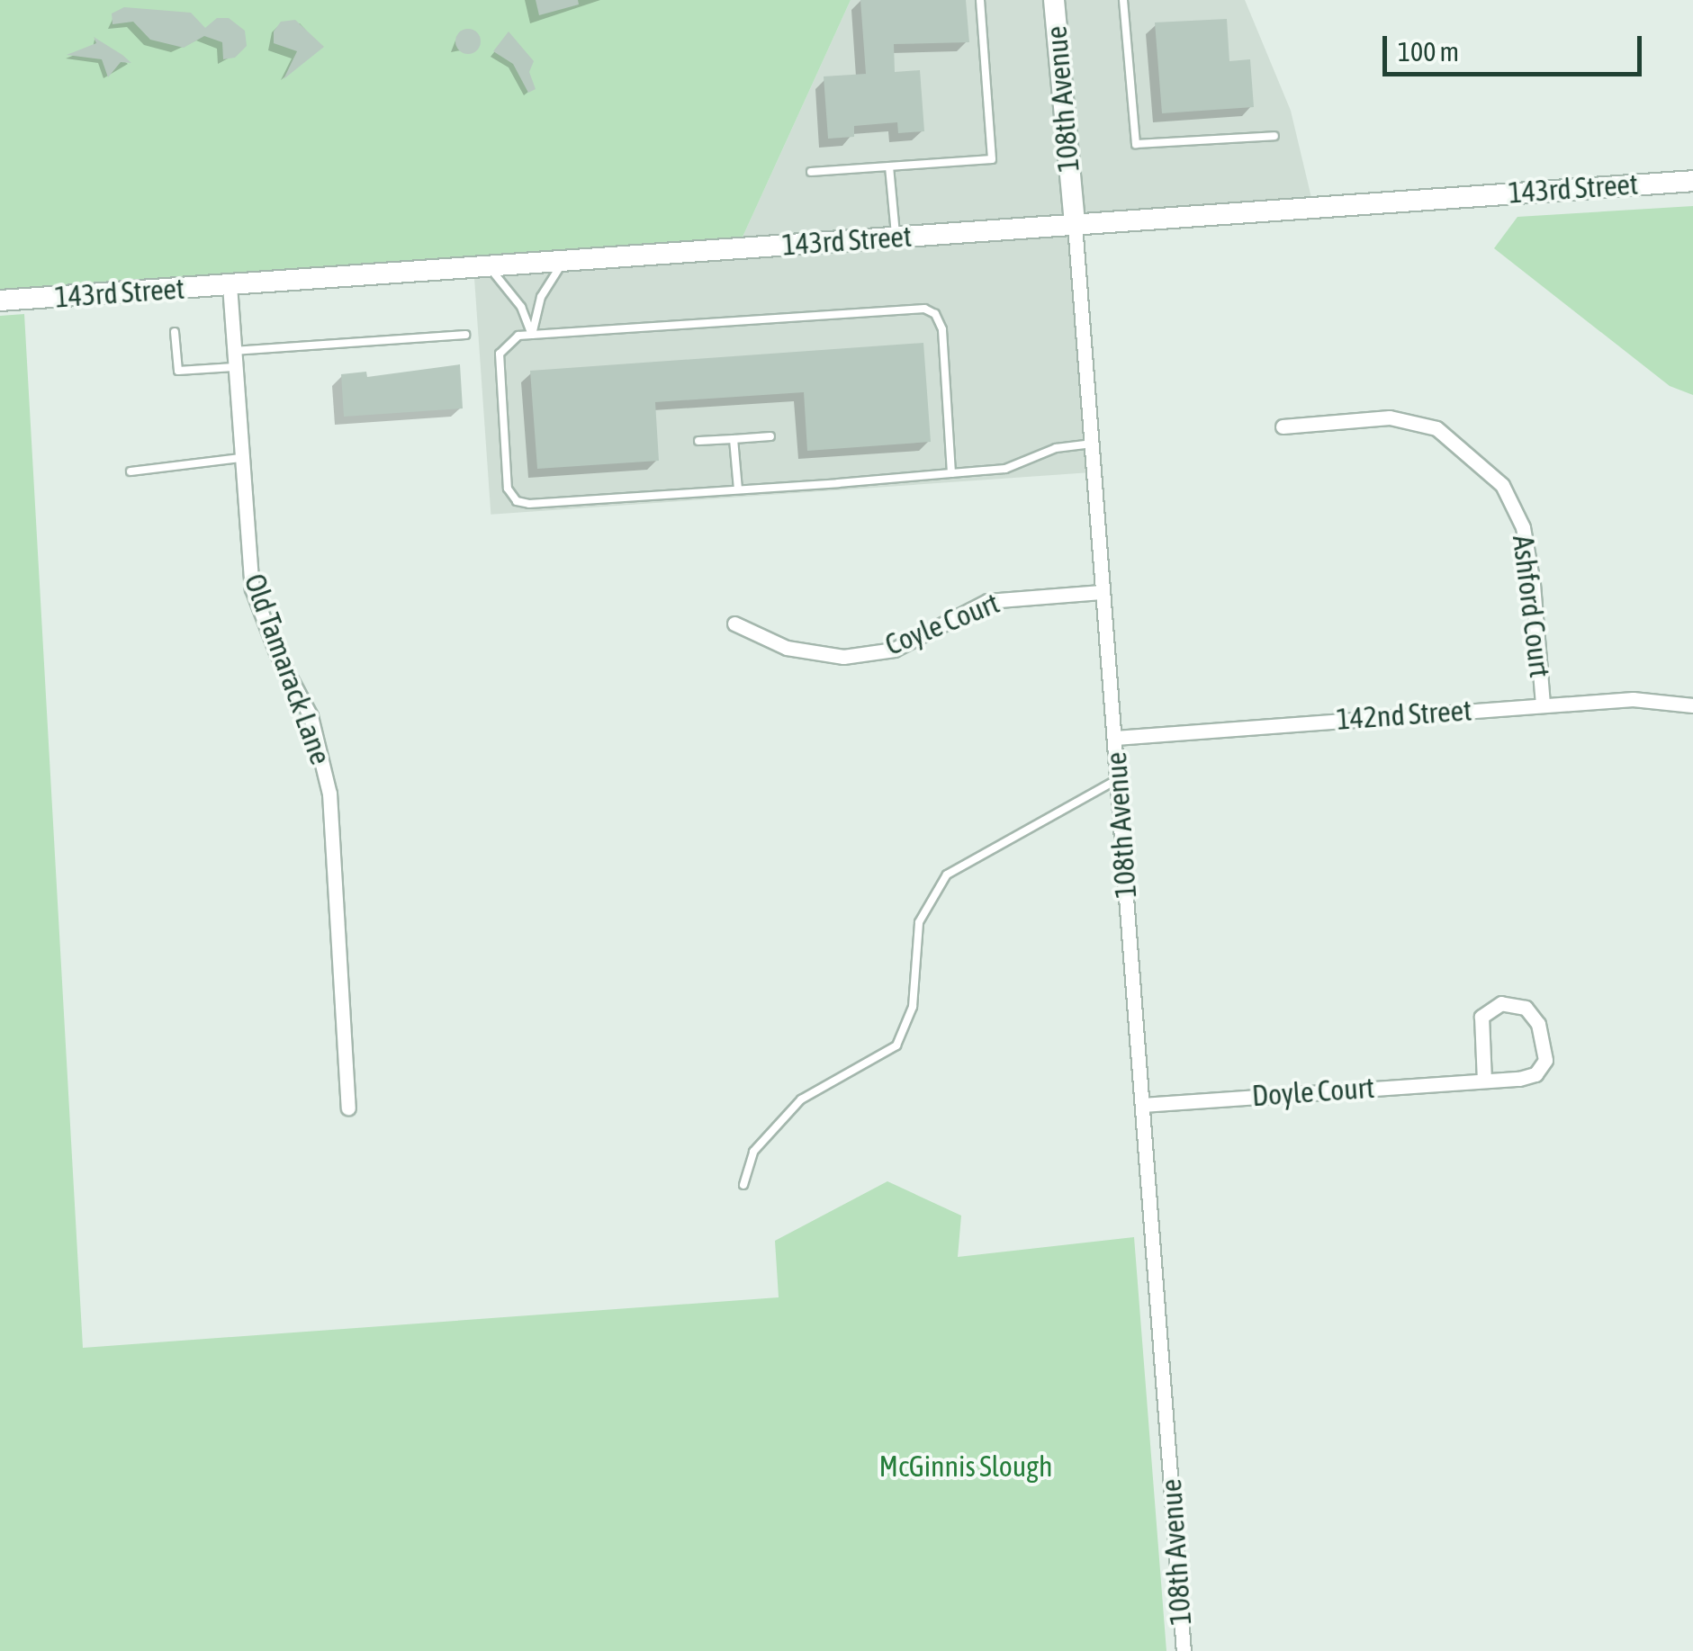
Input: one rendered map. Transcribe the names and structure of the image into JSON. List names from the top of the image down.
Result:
{
  "streets": {
    "main road": ["108th Avenue", "143rd Street"],
    "street": [
      "Ashford Court",
      "Coyle Court",
      "Old Tamarack Lane",
      "142nd Street",
      "Doyle Court"
    ]
  },
  "crossings": [
    ["108th Avenue", "143rd Street"],
    ["108th Avenue", "Coyle Court"],
    ["108th Avenue", "142nd Street"],
    ["108th Avenue", "Doyle Court"],
    ["143rd Street", "Old Tamarack Lane"],
    ["Ashford Court", "142nd Street"]
  ],
  "parks": ["McGinnis Slough"],
  "scale_bar": "100 m"
}
